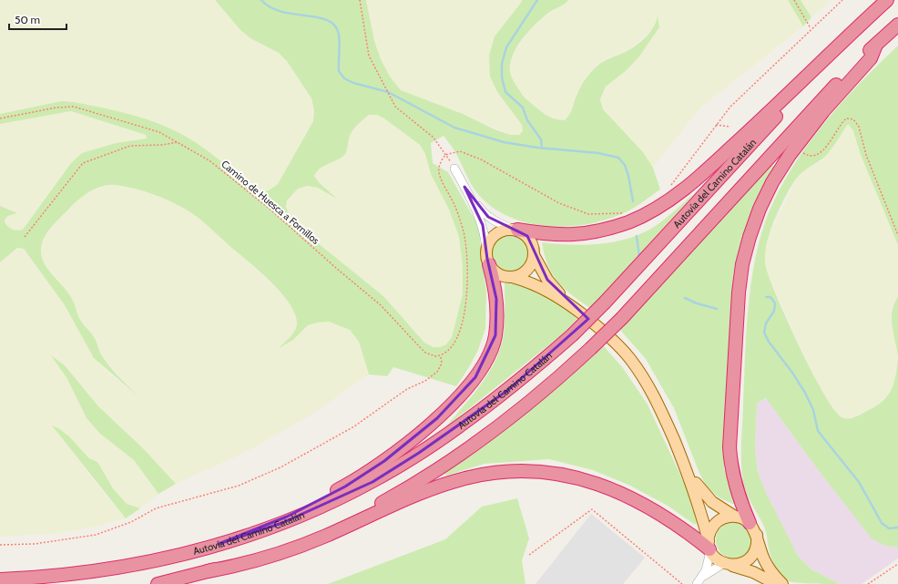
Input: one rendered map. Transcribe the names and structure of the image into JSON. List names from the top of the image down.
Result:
{
  "streets": {
    "highway": ["Autovía del Camino Catalán"],
    "path": ["Camino de Huesca a Fornillos"]
  },
  "scale_bar": "50 m"
}
